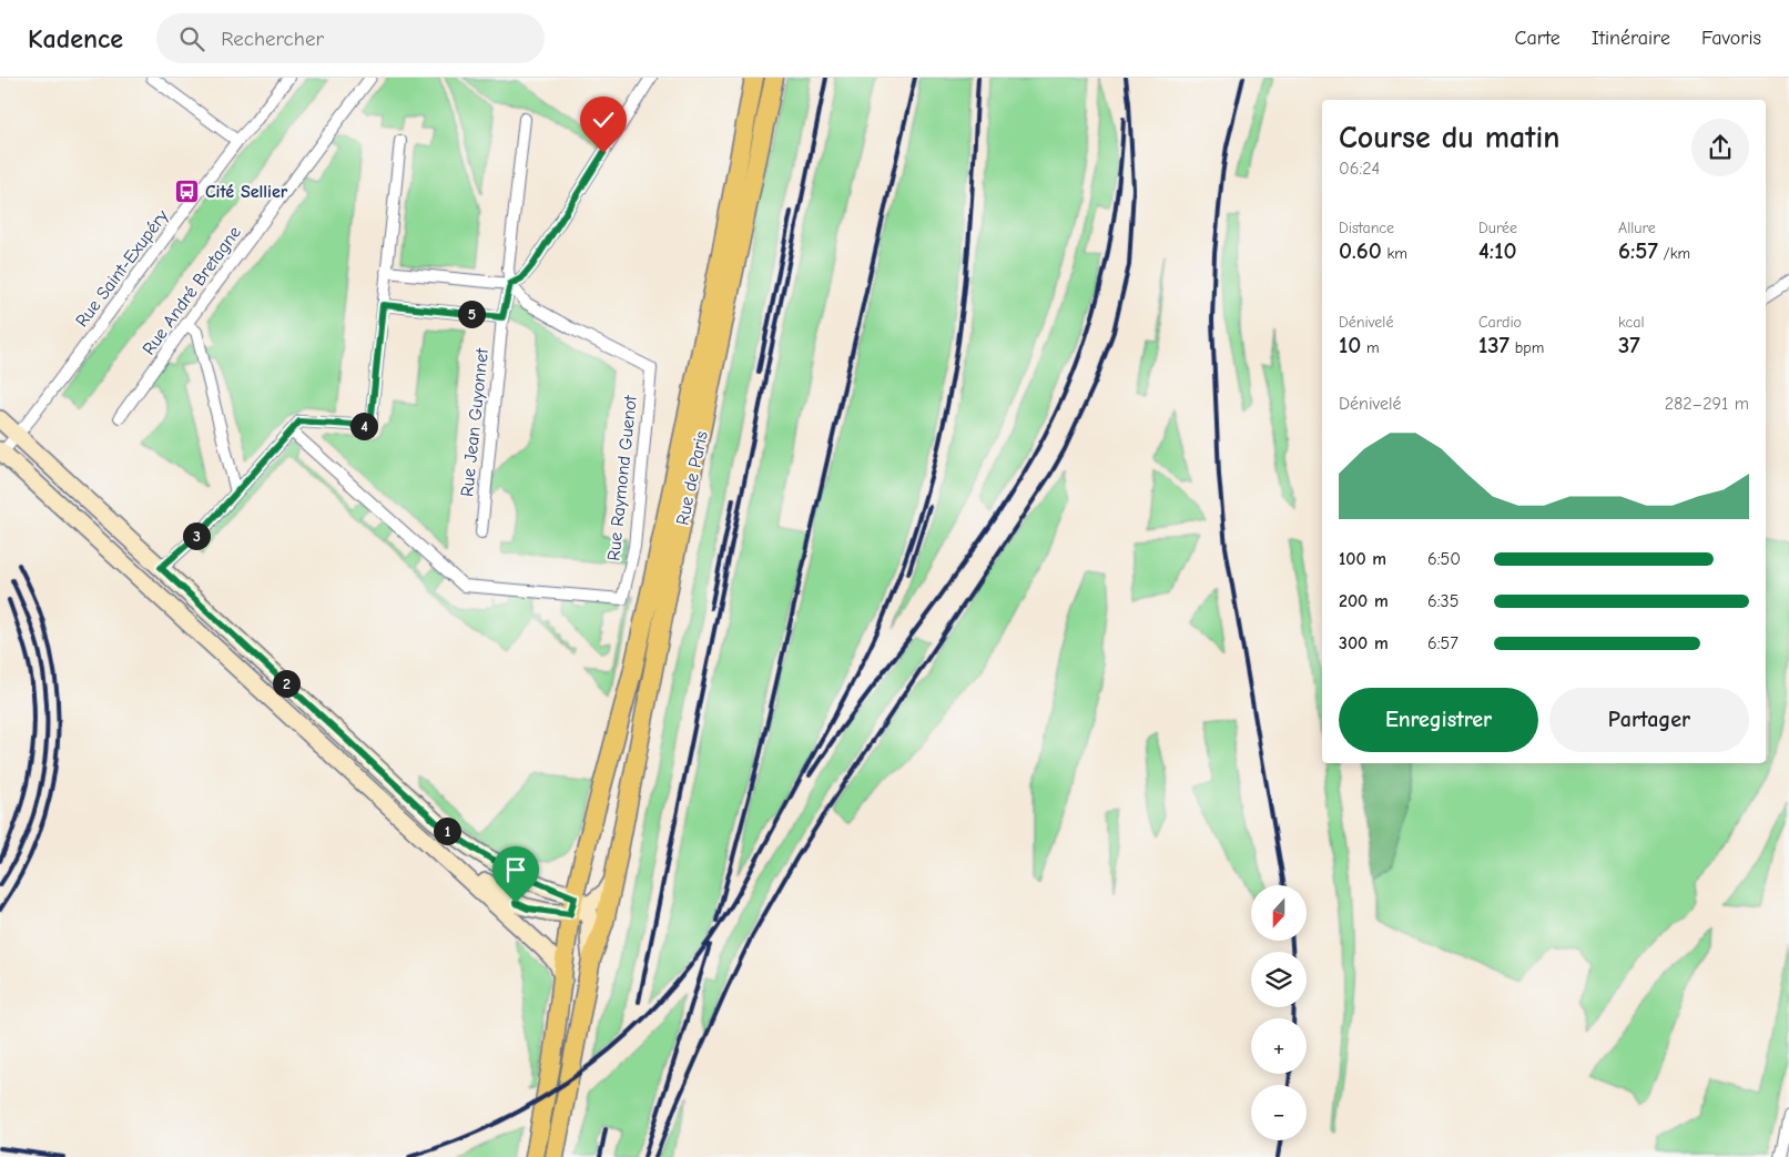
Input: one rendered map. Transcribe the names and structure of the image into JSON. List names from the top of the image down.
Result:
{
  "streets": {
    "main road": ["Rue de Paris"],
    "street": [
      "Rue Saint-Exupéry",
      "Rue André Bretagne",
      "Rue Jean Guyonnet",
      "Rue Raymond Guenot"
    ]
  },
  "crossings": [
    ["Rue Jean Guyonnet", "Rue Raymond Guenot"]
  ],
  "places": {
    "bus stop": ["Cité Sellier"]
  },
  "north": "bottom",
  "page": {
    "header": "Kadence",
    "search": "Rechercher",
    "nav": ["Carte", "Itinéraire", "Favoris"],
    "heading": ["Course du matin", "06:24"],
    "stats": [
      ["Distance", "0.60 km"],
      ["Durée", "4:10"],
      ["Allure", "6:57 /km"],
      ["Dénivelé", "10 m"],
      ["Cardio", "137 bpm"],
      ["kcal", "37"]
    ],
    "pins": [
      "5",
      "4",
      "3",
      "2",
      "1"
    ],
    "chart": ["Dénivelé", "282–291 m"],
    "list": [
      {
        "name": "100 m",
        "note": "6:50"
      },
      {
        "name": "200 m",
        "note": "6:35"
      },
      {
        "name": "300 m",
        "note": "6:57"
      }
    ],
    "buttons": ["Enregistrer", "Partager"],
    "map_buttons": ["+", "−"]
  }
}
